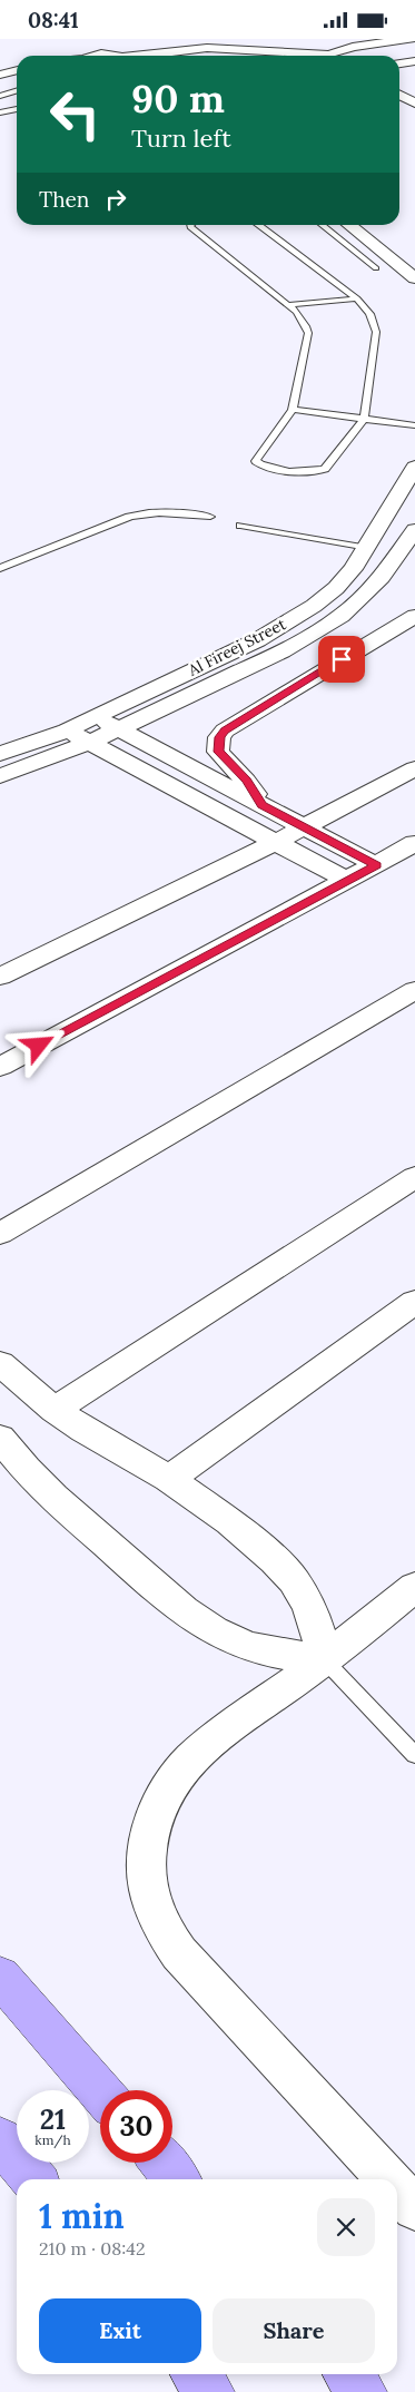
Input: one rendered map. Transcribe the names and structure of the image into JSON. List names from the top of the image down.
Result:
{
  "streets": {
    "street": ["Al Fireej Street"]
  },
  "page": {
    "status": "08:41",
    "turn": ["90 m", "Turn left"],
    "then": "Then",
    "speed": "21 km/h",
    "limit": "30",
    "heading": ["1 min", "210 m · 08:42"],
    "buttons": ["Exit", "Share"]
  }
}
